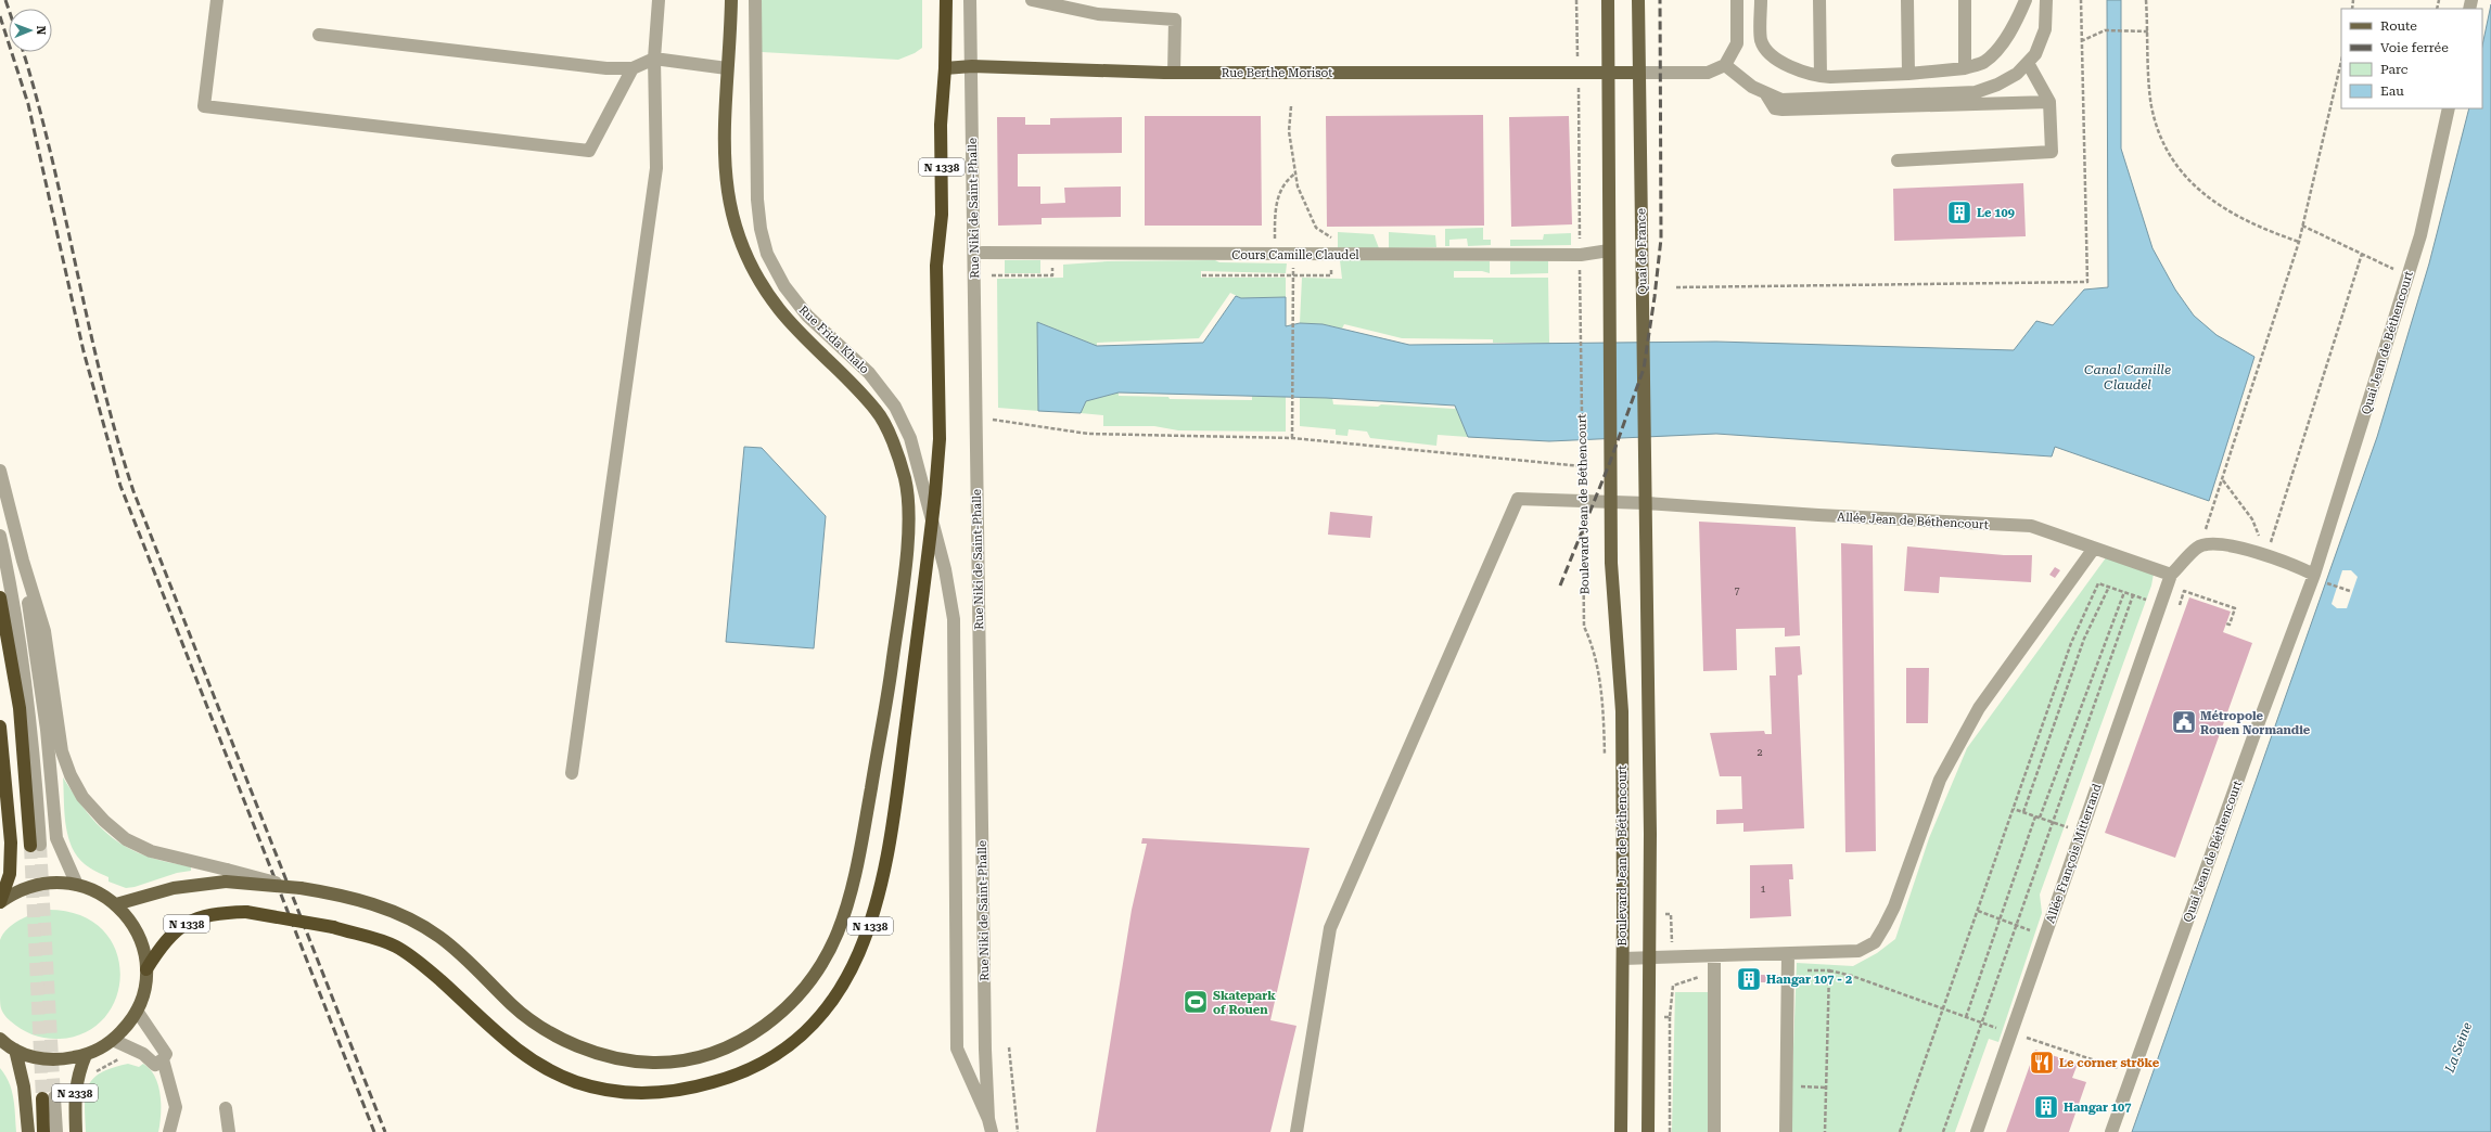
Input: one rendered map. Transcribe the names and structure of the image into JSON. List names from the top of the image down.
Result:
{
  "streets": {
    "highway": ["N 1338"],
    "main road": [
      "Rue Berthe Morisot",
      "Quai de France",
      "Boulevard Jean de Béthencourt",
      "N 2338"
    ],
    "street": [
      "Rue Niki de Saint-Phalle",
      "Cours Camille Claudel",
      "Rue Frida Khalo",
      "Quai Jean de Béthencourt",
      "Allée Jean de Béthencourt",
      "Allée François Mitterrand"
    ]
  },
  "crossings": [
    ["Rue Berthe Morisot", "N 1338"],
    ["Rue Berthe Morisot", "Rue Niki de Saint-Phalle"],
    ["Rue Berthe Morisot", "Quai de France"],
    ["N 1338", "Rue Niki de Saint-Phalle"],
    ["N 1338", "Rue Frida Khalo"],
    ["Rue Niki de Saint-Phalle", "Rue Frida Khalo"],
    ["Quai de France", "Allée Jean de Béthencourt"],
    ["Cours Camille Claudel", "Boulevard Jean de Béthencourt"],
    ["Allée Jean de Béthencourt", "Allée François Mitterrand"]
  ],
  "water": ["Canal Camille Claudel", "La Seine"],
  "places": {
    "building": ["Le 109", "Hangar 107 - 2", "Hangar 107"],
    "public building": ["Métropole Rouen Normandie"],
    "sports": ["Skatepark of Rouen"],
    "restaurant": ["Le corner ströke"]
  },
  "house_numbers": ["7", "2", "1"],
  "legend": [
    "Route",
    "Voie ferrée",
    "Parc",
    "Eau"
  ],
  "north": "right"
}
